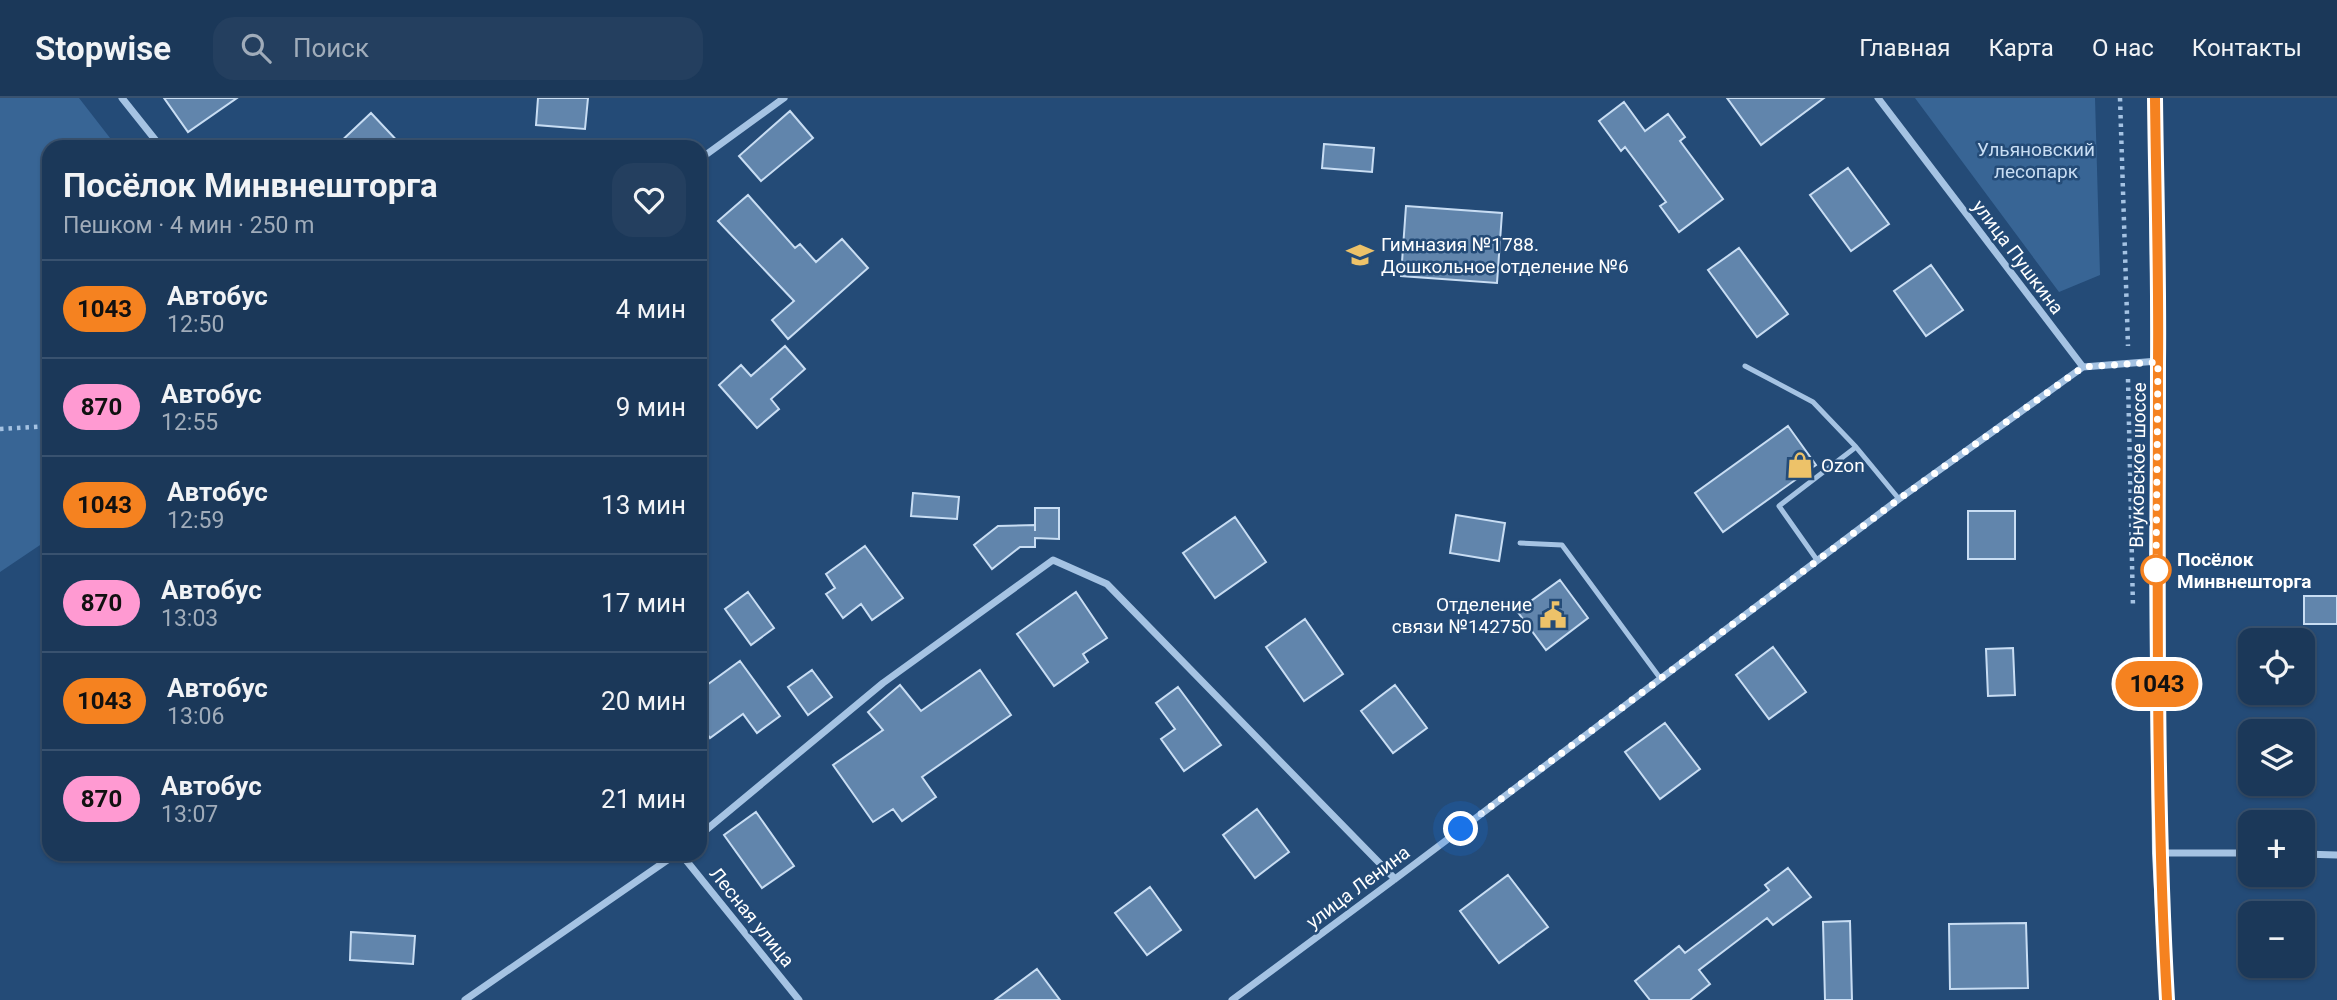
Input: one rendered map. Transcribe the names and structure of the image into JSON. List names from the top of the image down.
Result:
{
  "streets": {
    "main road": ["Внуковское шоссе"],
    "street": ["улица Пушкина", "улица Ленина", "Лесная улица"]
  },
  "crossings": [
    ["улица Пушкина", "улица Ленина"]
  ],
  "parks": ["Ульяновский лесопарк"],
  "places": {
    "school or university": ["Гимназия №1788. Дошкольное отделение №6"],
    "shop": ["Ozon"],
    "other": ["Посёлок Минвнешторга"],
    "public building": ["Отделение связи №142750"]
  },
  "lines": ["bus line 1043"],
  "page": {
    "header": "Stopwise",
    "search": "Поиск",
    "nav": [
      "Главная",
      "Карта",
      "О нас",
      "Контакты"
    ],
    "on_map": "1043",
    "heading": ["Посёлок Минвнешторга", "Пешком · 4 мин · 250 m"],
    "list": [
      {
        "mark": "1043",
        "name": "Автобус",
        "note": "12:50",
        "value": "4 мин"
      },
      {
        "mark": "870",
        "name": "Автобус",
        "note": "12:55",
        "value": "9 мин"
      },
      {
        "mark": "1043",
        "name": "Автобус",
        "note": "12:59",
        "value": "13 мин"
      },
      {
        "mark": "870",
        "name": "Автобус",
        "note": "13:03",
        "value": "17 мин"
      },
      {
        "mark": "1043",
        "name": "Автобус",
        "note": "13:06",
        "value": "20 мин"
      },
      {
        "mark": "870",
        "name": "Автобус",
        "note": "13:07",
        "value": "21 мин"
      }
    ],
    "map_buttons": ["+", "−"]
  }
}
